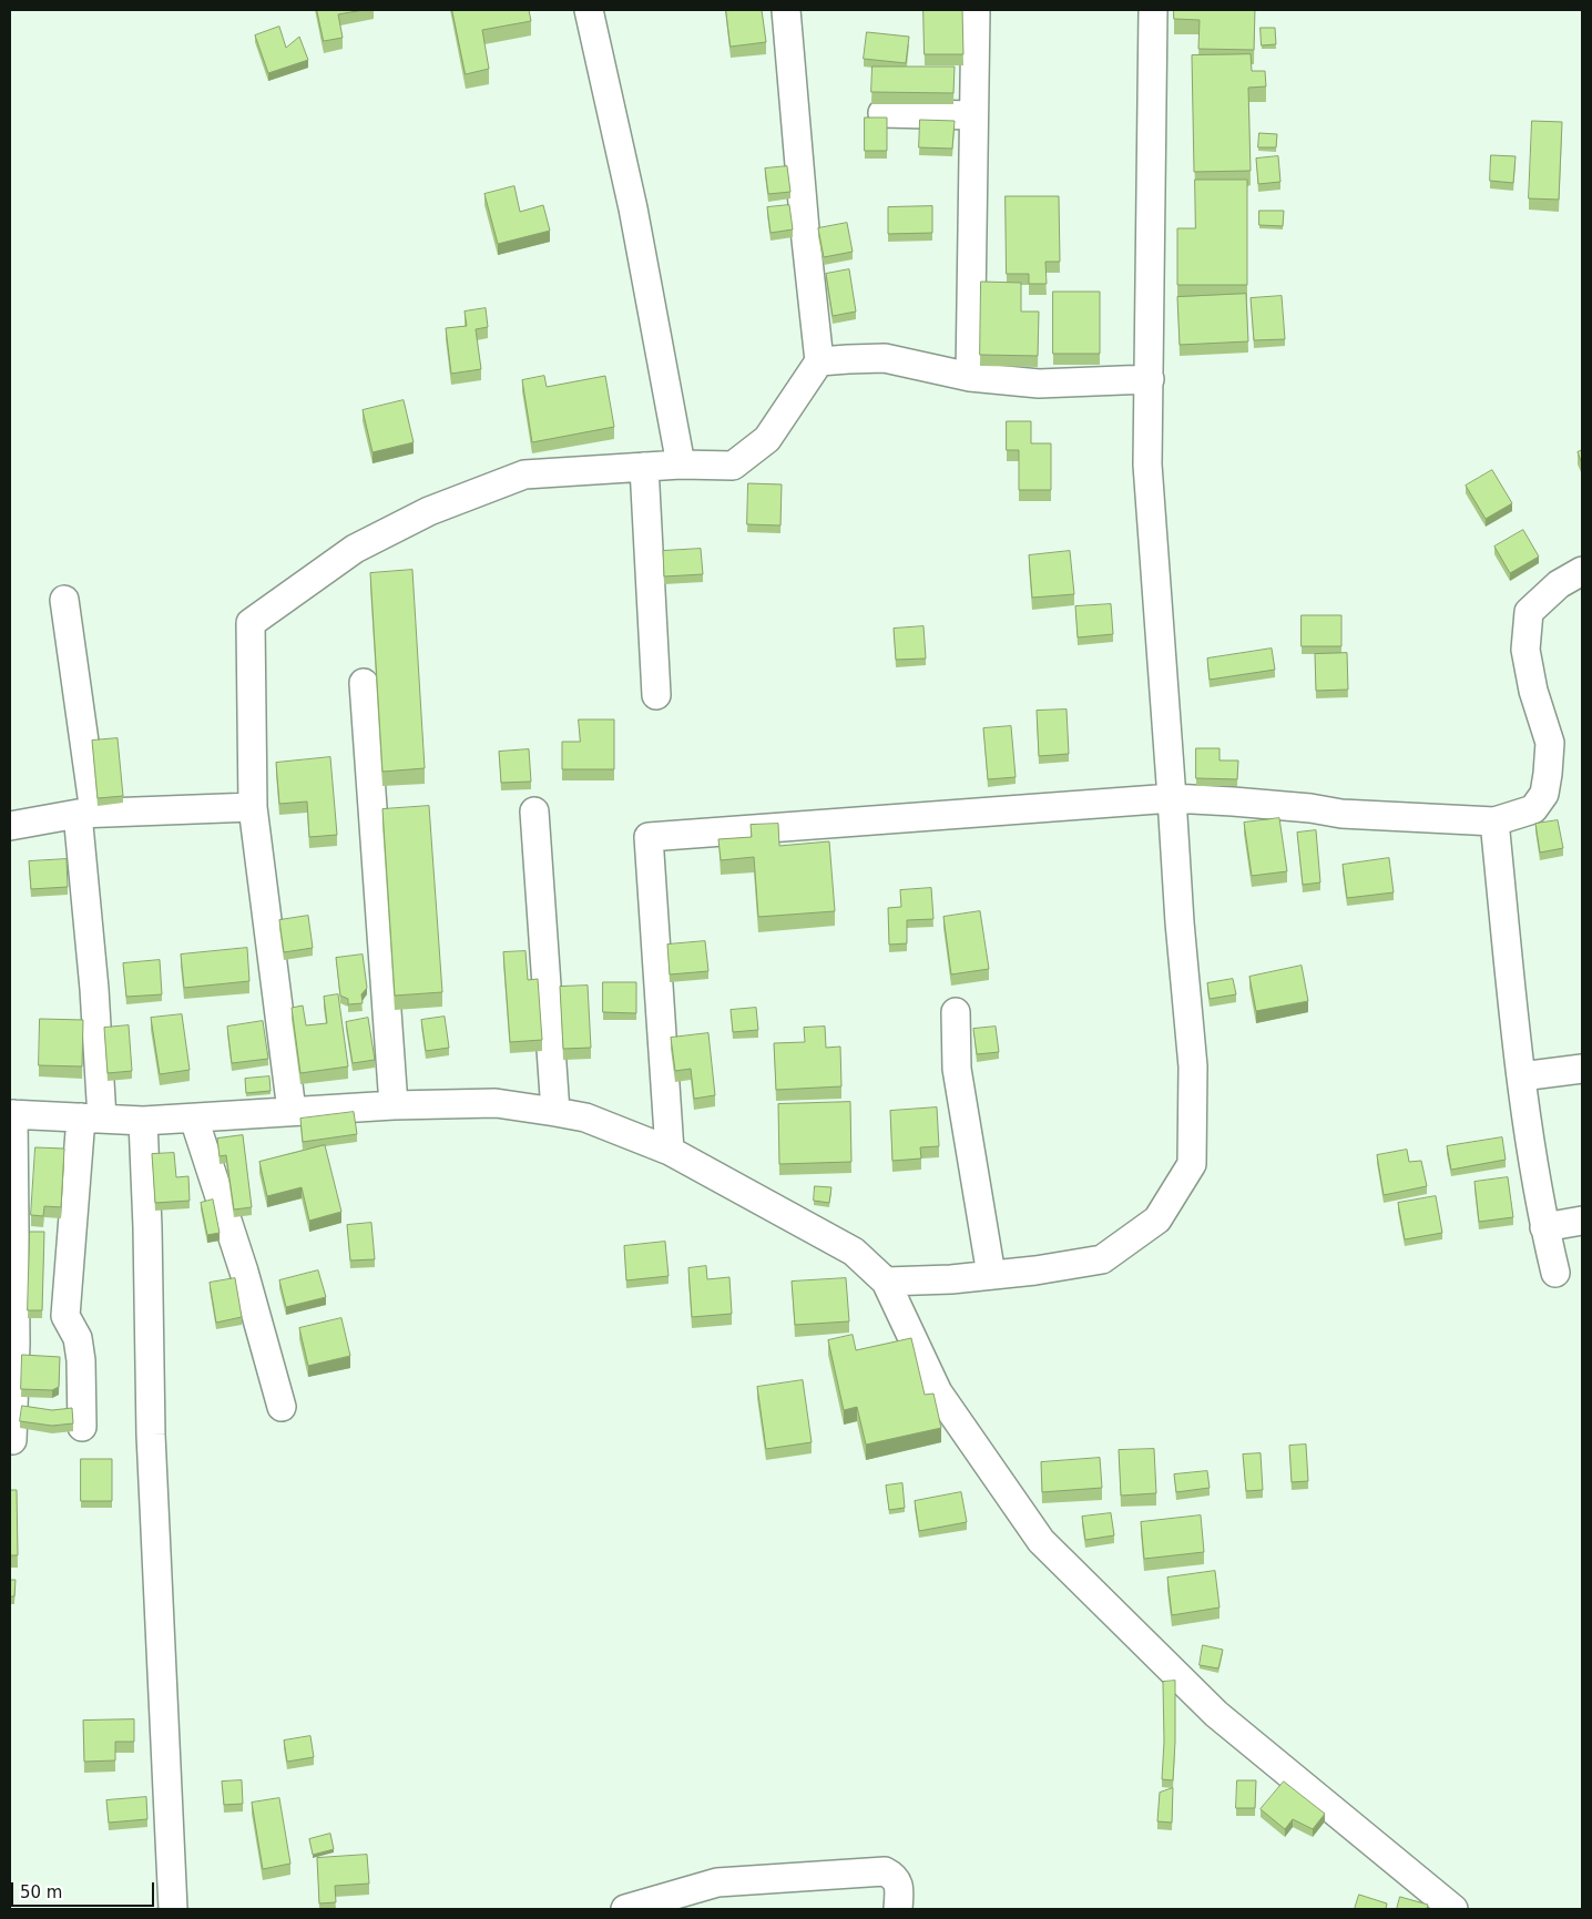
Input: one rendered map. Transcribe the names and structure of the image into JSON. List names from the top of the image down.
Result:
{
  "scale_bar": "50 m"
}
